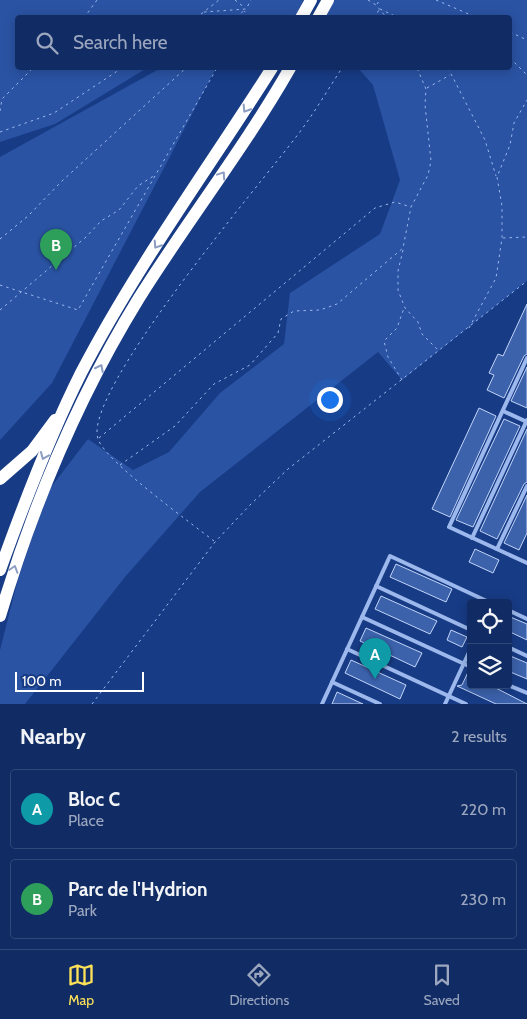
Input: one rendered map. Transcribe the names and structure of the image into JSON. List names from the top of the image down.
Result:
{
  "scale_bar": "100 m",
  "page": {
    "search": "Search here",
    "pins": ["B", "A"],
    "scale": "100 m",
    "heading": ["Nearby", "2 results"],
    "list": [
      {
        "mark": "A",
        "name": "Bloc C",
        "note": "Place",
        "value": "220 m"
      },
      {
        "mark": "B",
        "name": "Parc de l'Hydrion",
        "note": "Park",
        "value": "230 m"
      }
    ],
    "nav": ["Map", "Directions", "Saved"]
  }
}
